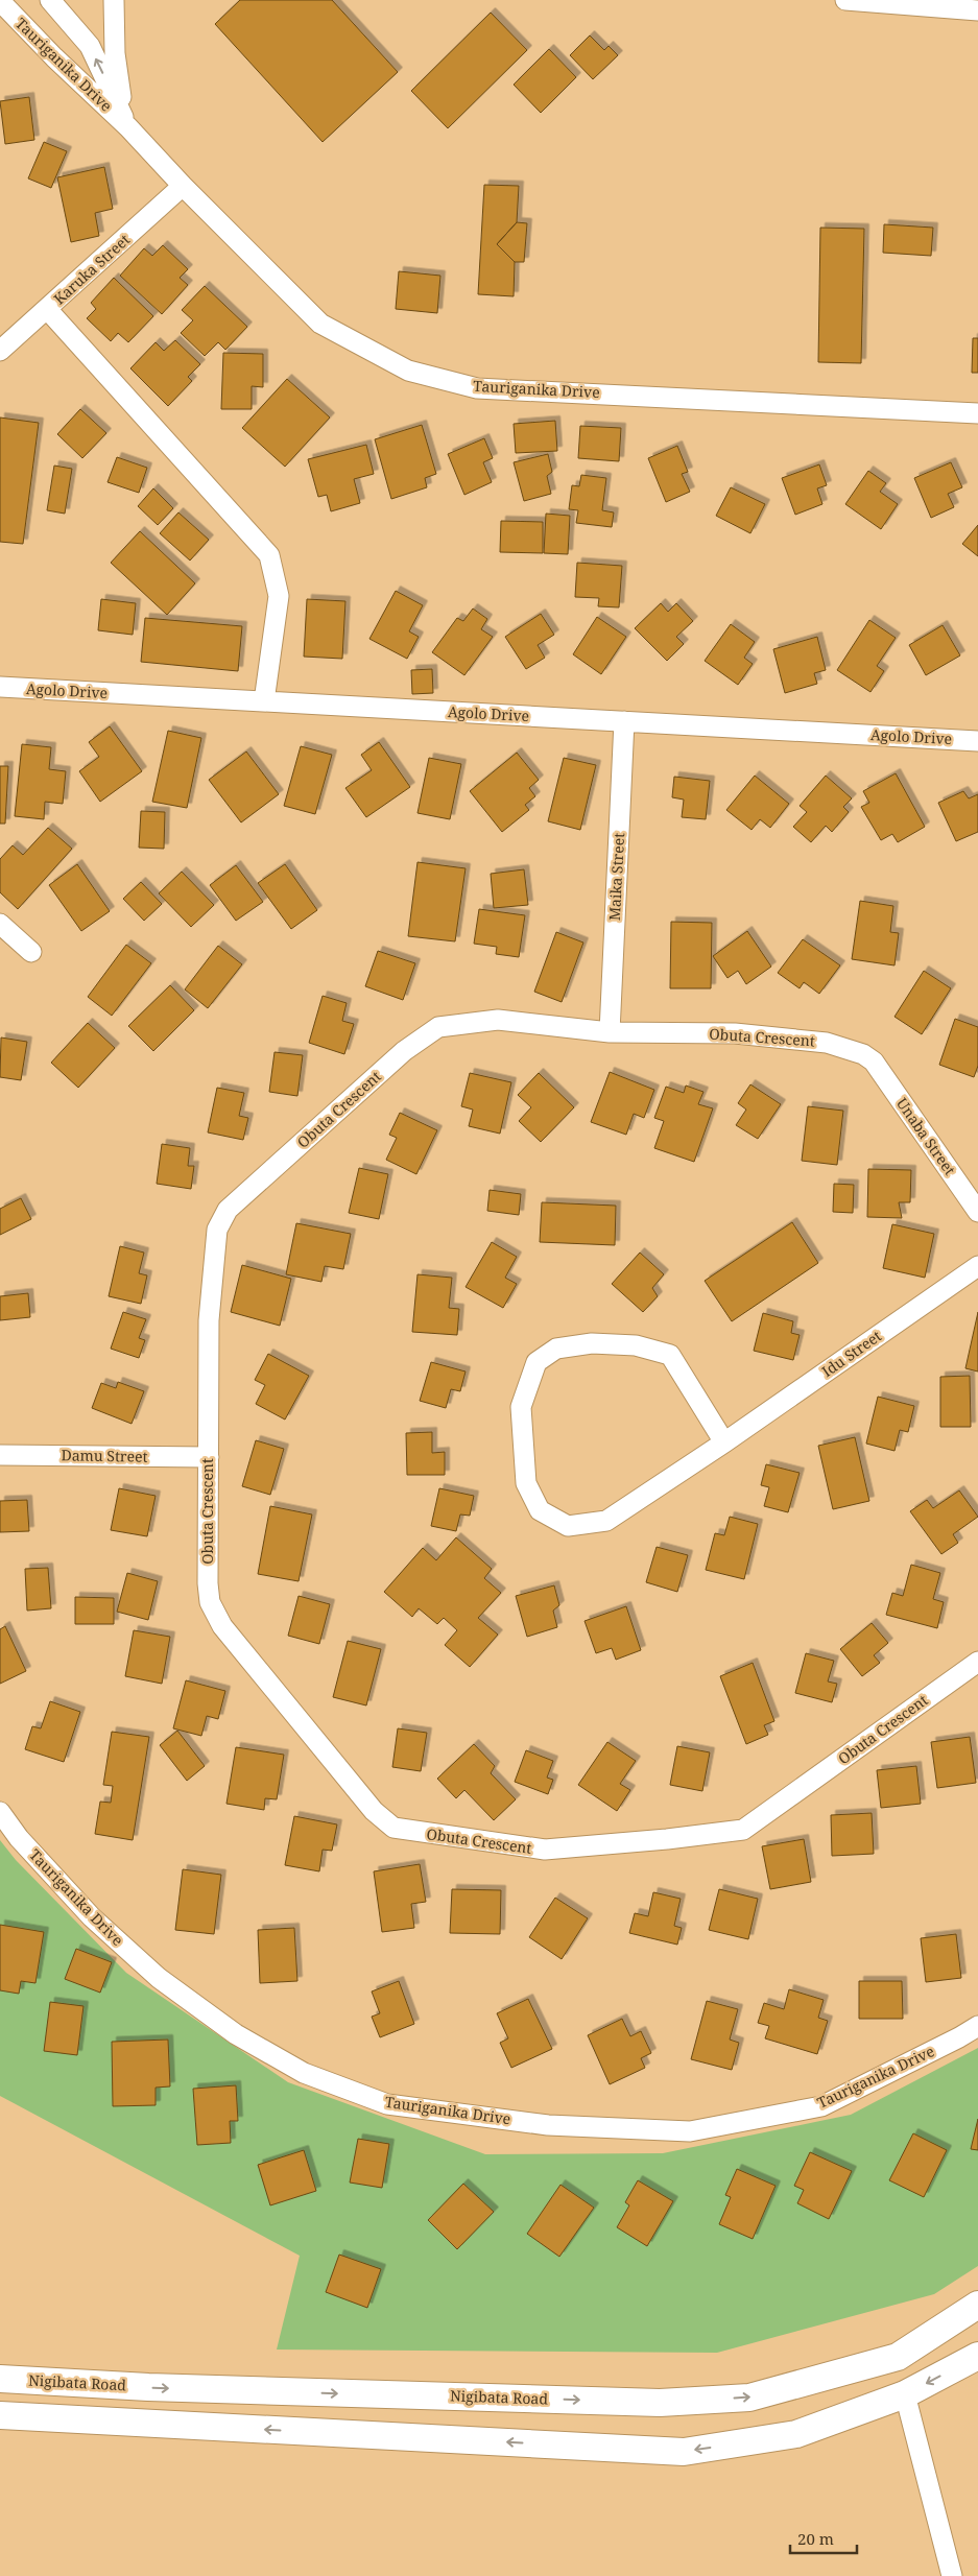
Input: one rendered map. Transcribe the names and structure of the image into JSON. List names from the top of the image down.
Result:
{
  "streets": {
    "street": [
      "Tauriganika Drive",
      "Karuka Street",
      "Agolo Drive",
      "Maika Street",
      "Obuta Crescent",
      "Unaba Street",
      "Idu Street",
      "Damu Street",
      "Nigibata Road"
    ]
  },
  "crossings": [
    ["Tauriganika Drive", "Karuka Street"],
    ["Agolo Drive", "Maika Street"],
    ["Maika Street", "Obuta Crescent"],
    ["Obuta Crescent", "Unaba Street"],
    ["Obuta Crescent", "Damu Street"]
  ],
  "scale_bar": "20 m"
}
